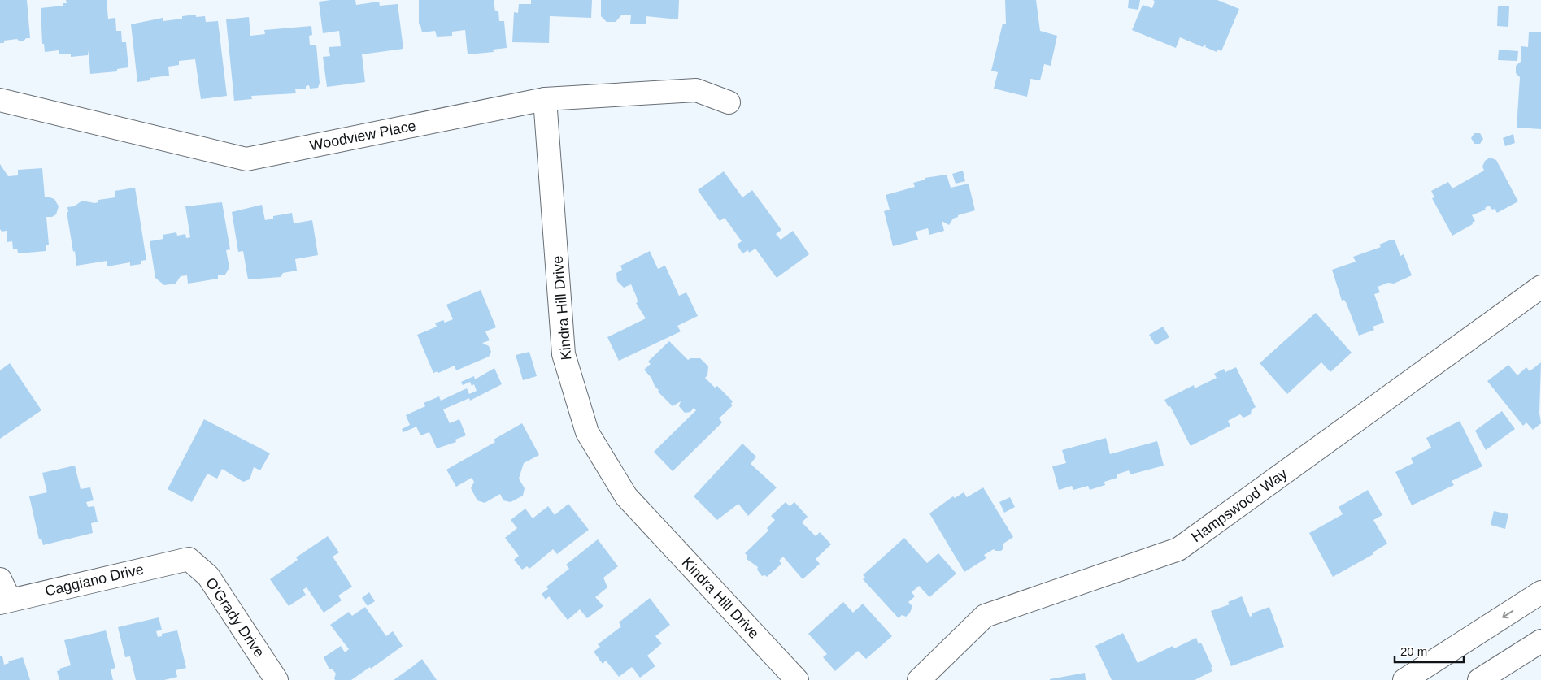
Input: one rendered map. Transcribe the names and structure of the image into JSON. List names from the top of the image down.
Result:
{
  "streets": {
    "street": [
      "Woodview Place",
      "Kindra Hill Drive",
      "Hampswood Way",
      "Caggiano Drive",
      "O'Grady Drive"
    ]
  },
  "crossings": [
    ["Woodview Place", "Kindra Hill Drive"],
    ["Caggiano Drive", "O'Grady Drive"]
  ],
  "scale_bar": "20 m"
}
